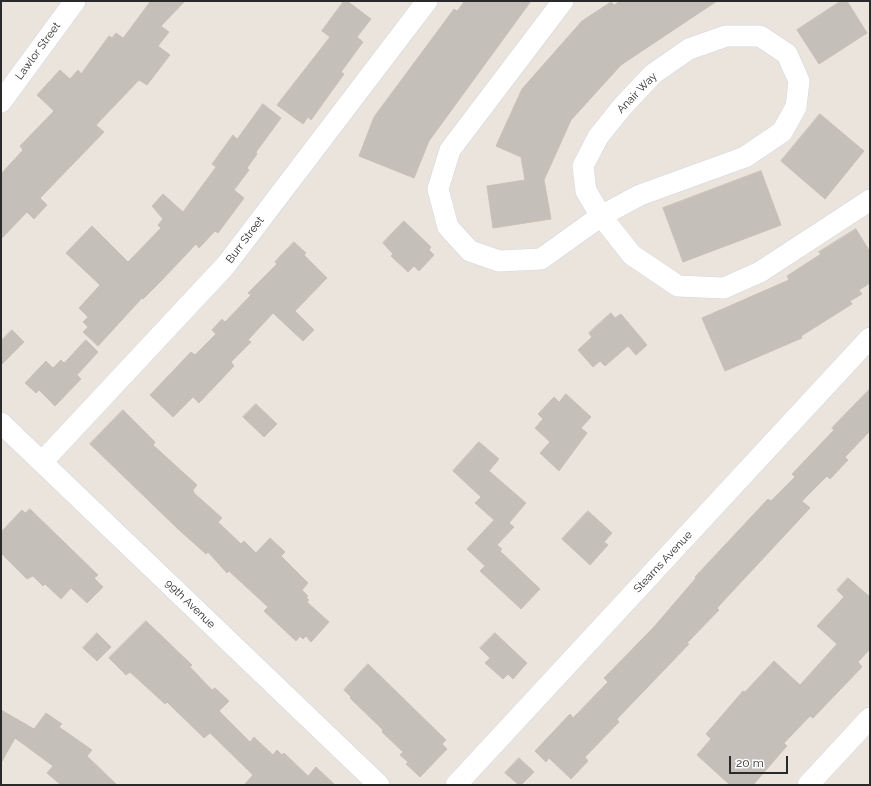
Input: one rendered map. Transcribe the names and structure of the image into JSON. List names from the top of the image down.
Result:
{
  "streets": {
    "street": [
      "Lawlor Street",
      "Anair Way",
      "Burr Street",
      "Stearns Avenue",
      "99th Avenue"
    ]
  },
  "crossings": [
    ["Burr Street", "99th Avenue"]
  ],
  "scale_bar": "20 m"
}
